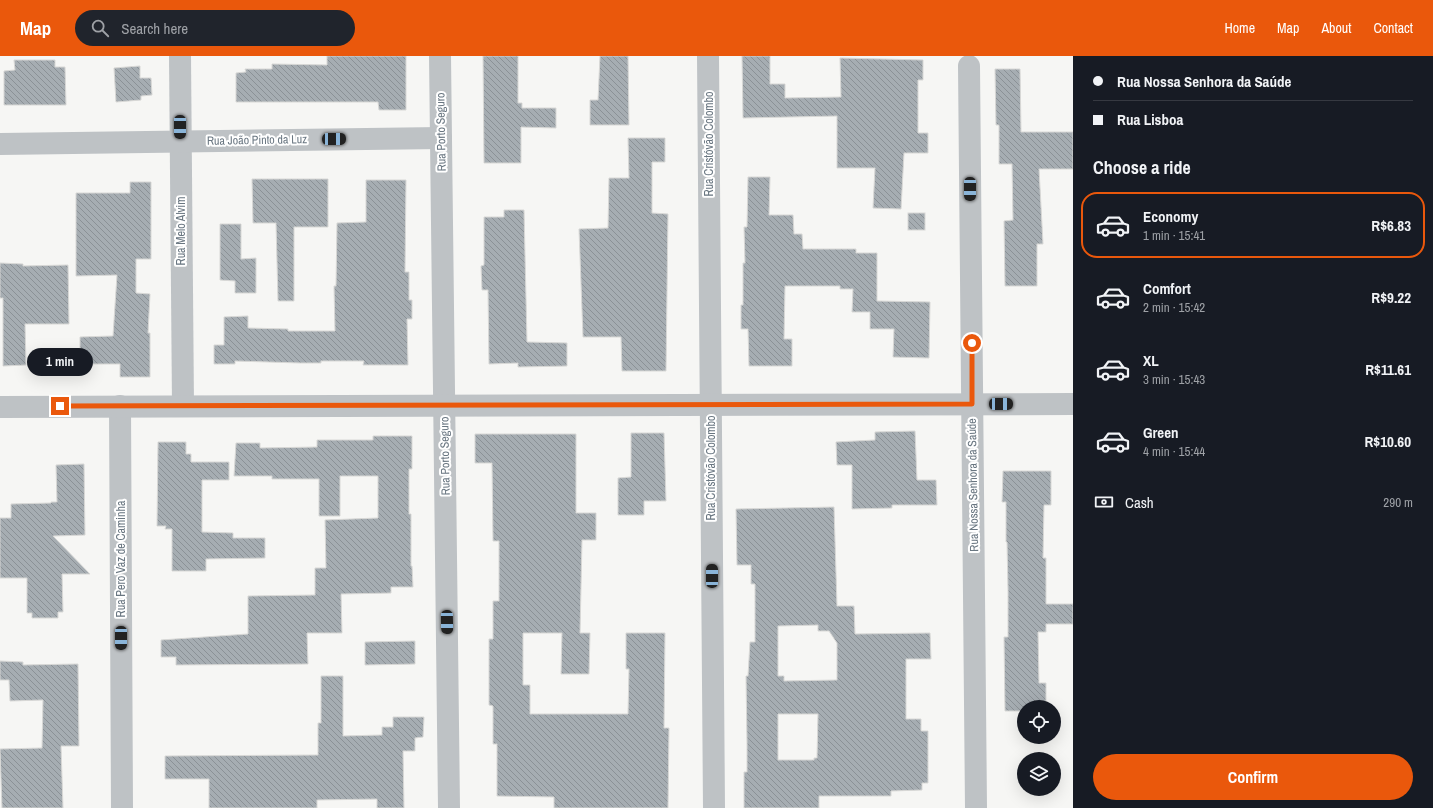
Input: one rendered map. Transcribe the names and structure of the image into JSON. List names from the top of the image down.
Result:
{
  "streets": {
    "street": [
      "Rua Porto Seguro",
      "Rua João Pinto da Luz",
      "Rua Cristóvão Colombo",
      "Rua Melo Alvim",
      "Rua Nossa Senhora da Saúde",
      "Rua Pero Vaz de Caminha"
    ]
  },
  "crossings": [
    ["Rua Porto Seguro", "Rua João Pinto da Luz"],
    ["Rua João Pinto da Luz", "Rua Melo Alvim"]
  ],
  "page": {
    "header": "Map",
    "search": "Search here",
    "nav": [
      "Home",
      "Map",
      "About",
      "Contact"
    ],
    "banner": ["Rua Nossa Senhora da Saúde", "Rua Lisboa"],
    "heading": "Choose a ride",
    "list": [
      {
        "name": "Economy",
        "note": "1 min · 15:41",
        "value": "R$6.83"
      },
      {
        "name": "Comfort",
        "note": "2 min · 15:42",
        "value": "R$9.22"
      },
      {
        "name": "XL",
        "note": "3 min · 15:43",
        "value": "R$11.61"
      },
      {
        "name": "Green",
        "note": "4 min · 15:44",
        "value": "R$10.60"
      }
    ],
    "bubble": "1 min",
    "pay": ["Cash", "290 m"],
    "buttons": "Confirm"
  }
}
